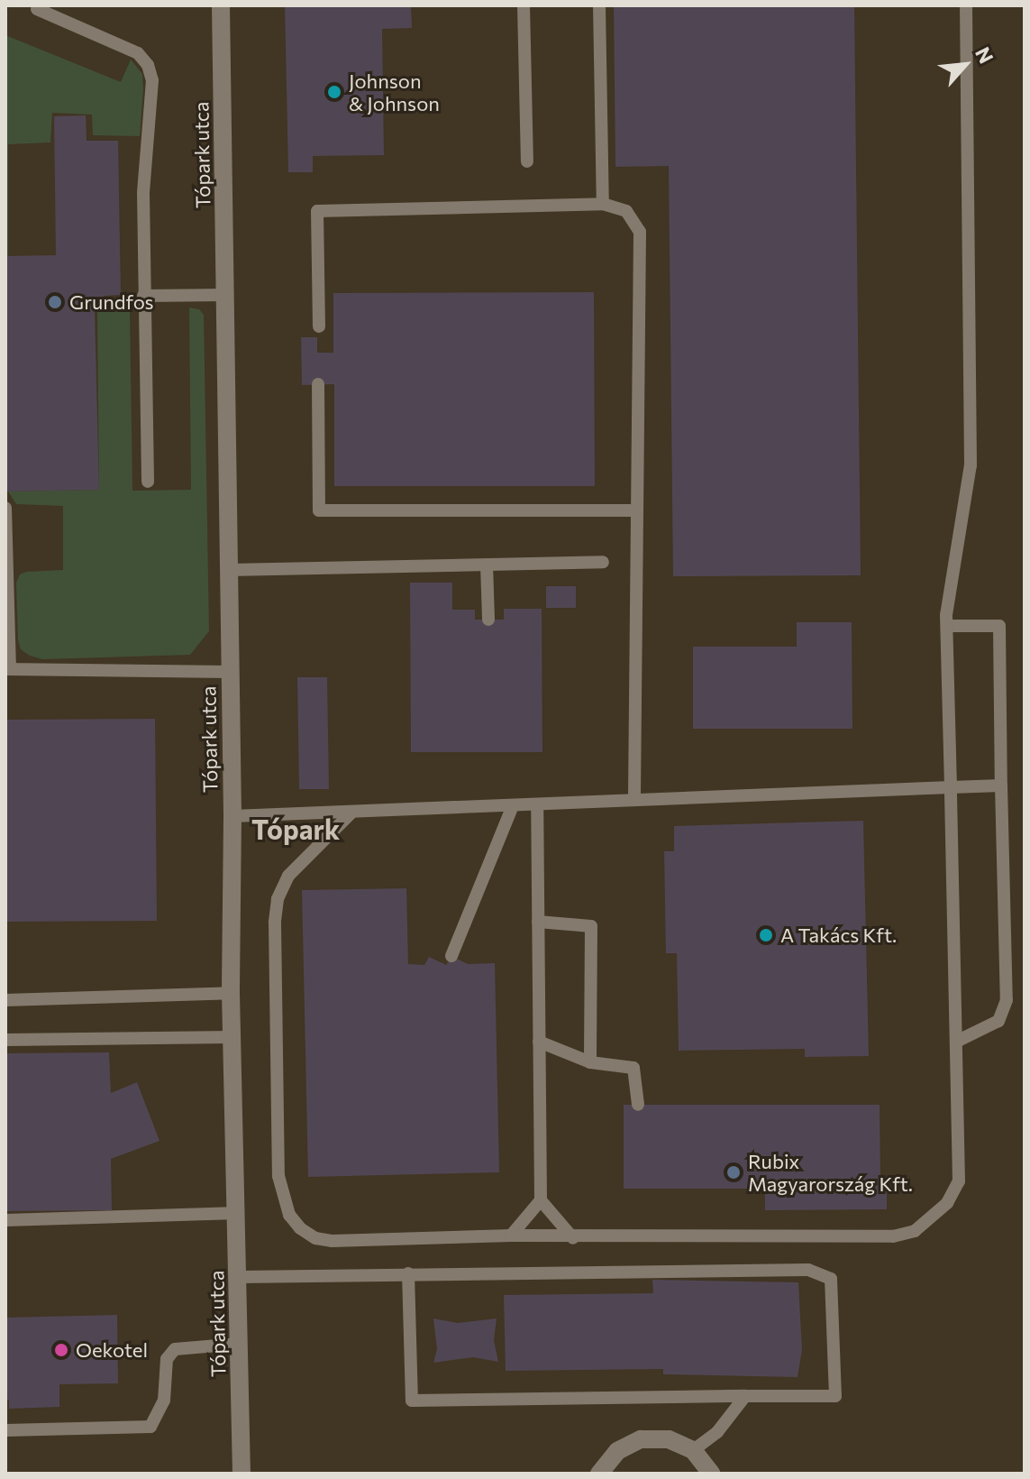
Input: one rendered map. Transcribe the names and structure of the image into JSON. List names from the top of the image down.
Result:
{
  "streets": {
    "street": ["Tópark utca"]
  },
  "districts": ["Tópark"],
  "places": [
    "Johnson & Johnson",
    "Grundfos",
    "A Takács Kft.",
    "Rubix Magyarország Kft.",
    "Oekotel"
  ],
  "north": "top right"
}
